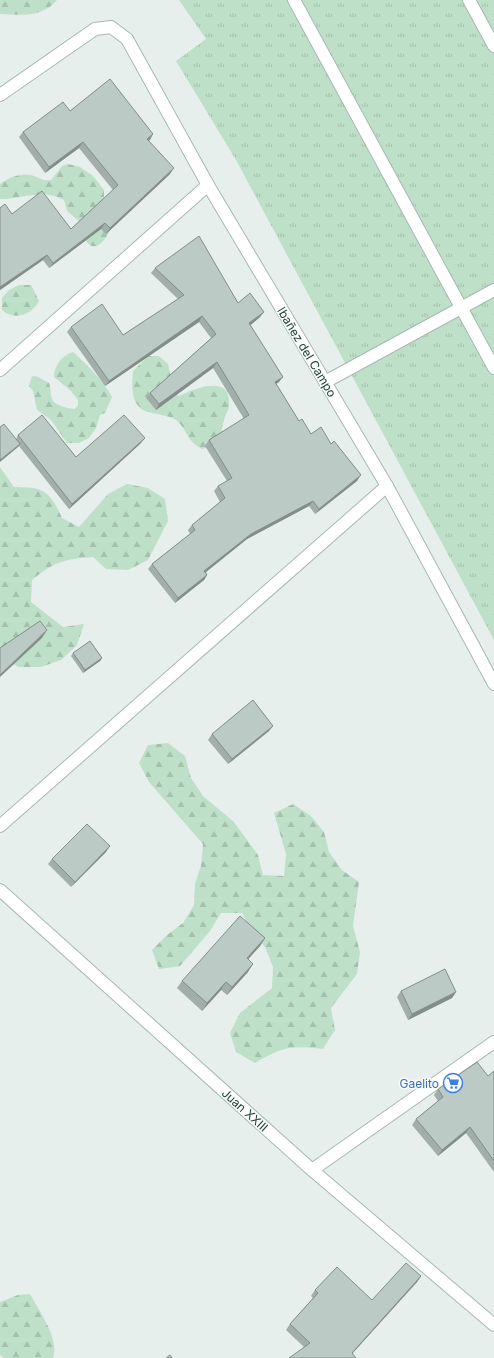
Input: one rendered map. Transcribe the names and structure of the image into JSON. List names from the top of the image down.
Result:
{
  "streets": {
    "street": ["Ibañez del Campo", "Juan XXIII"]
  },
  "places": {
    "supermarket": ["Gaelito"]
  }
}
